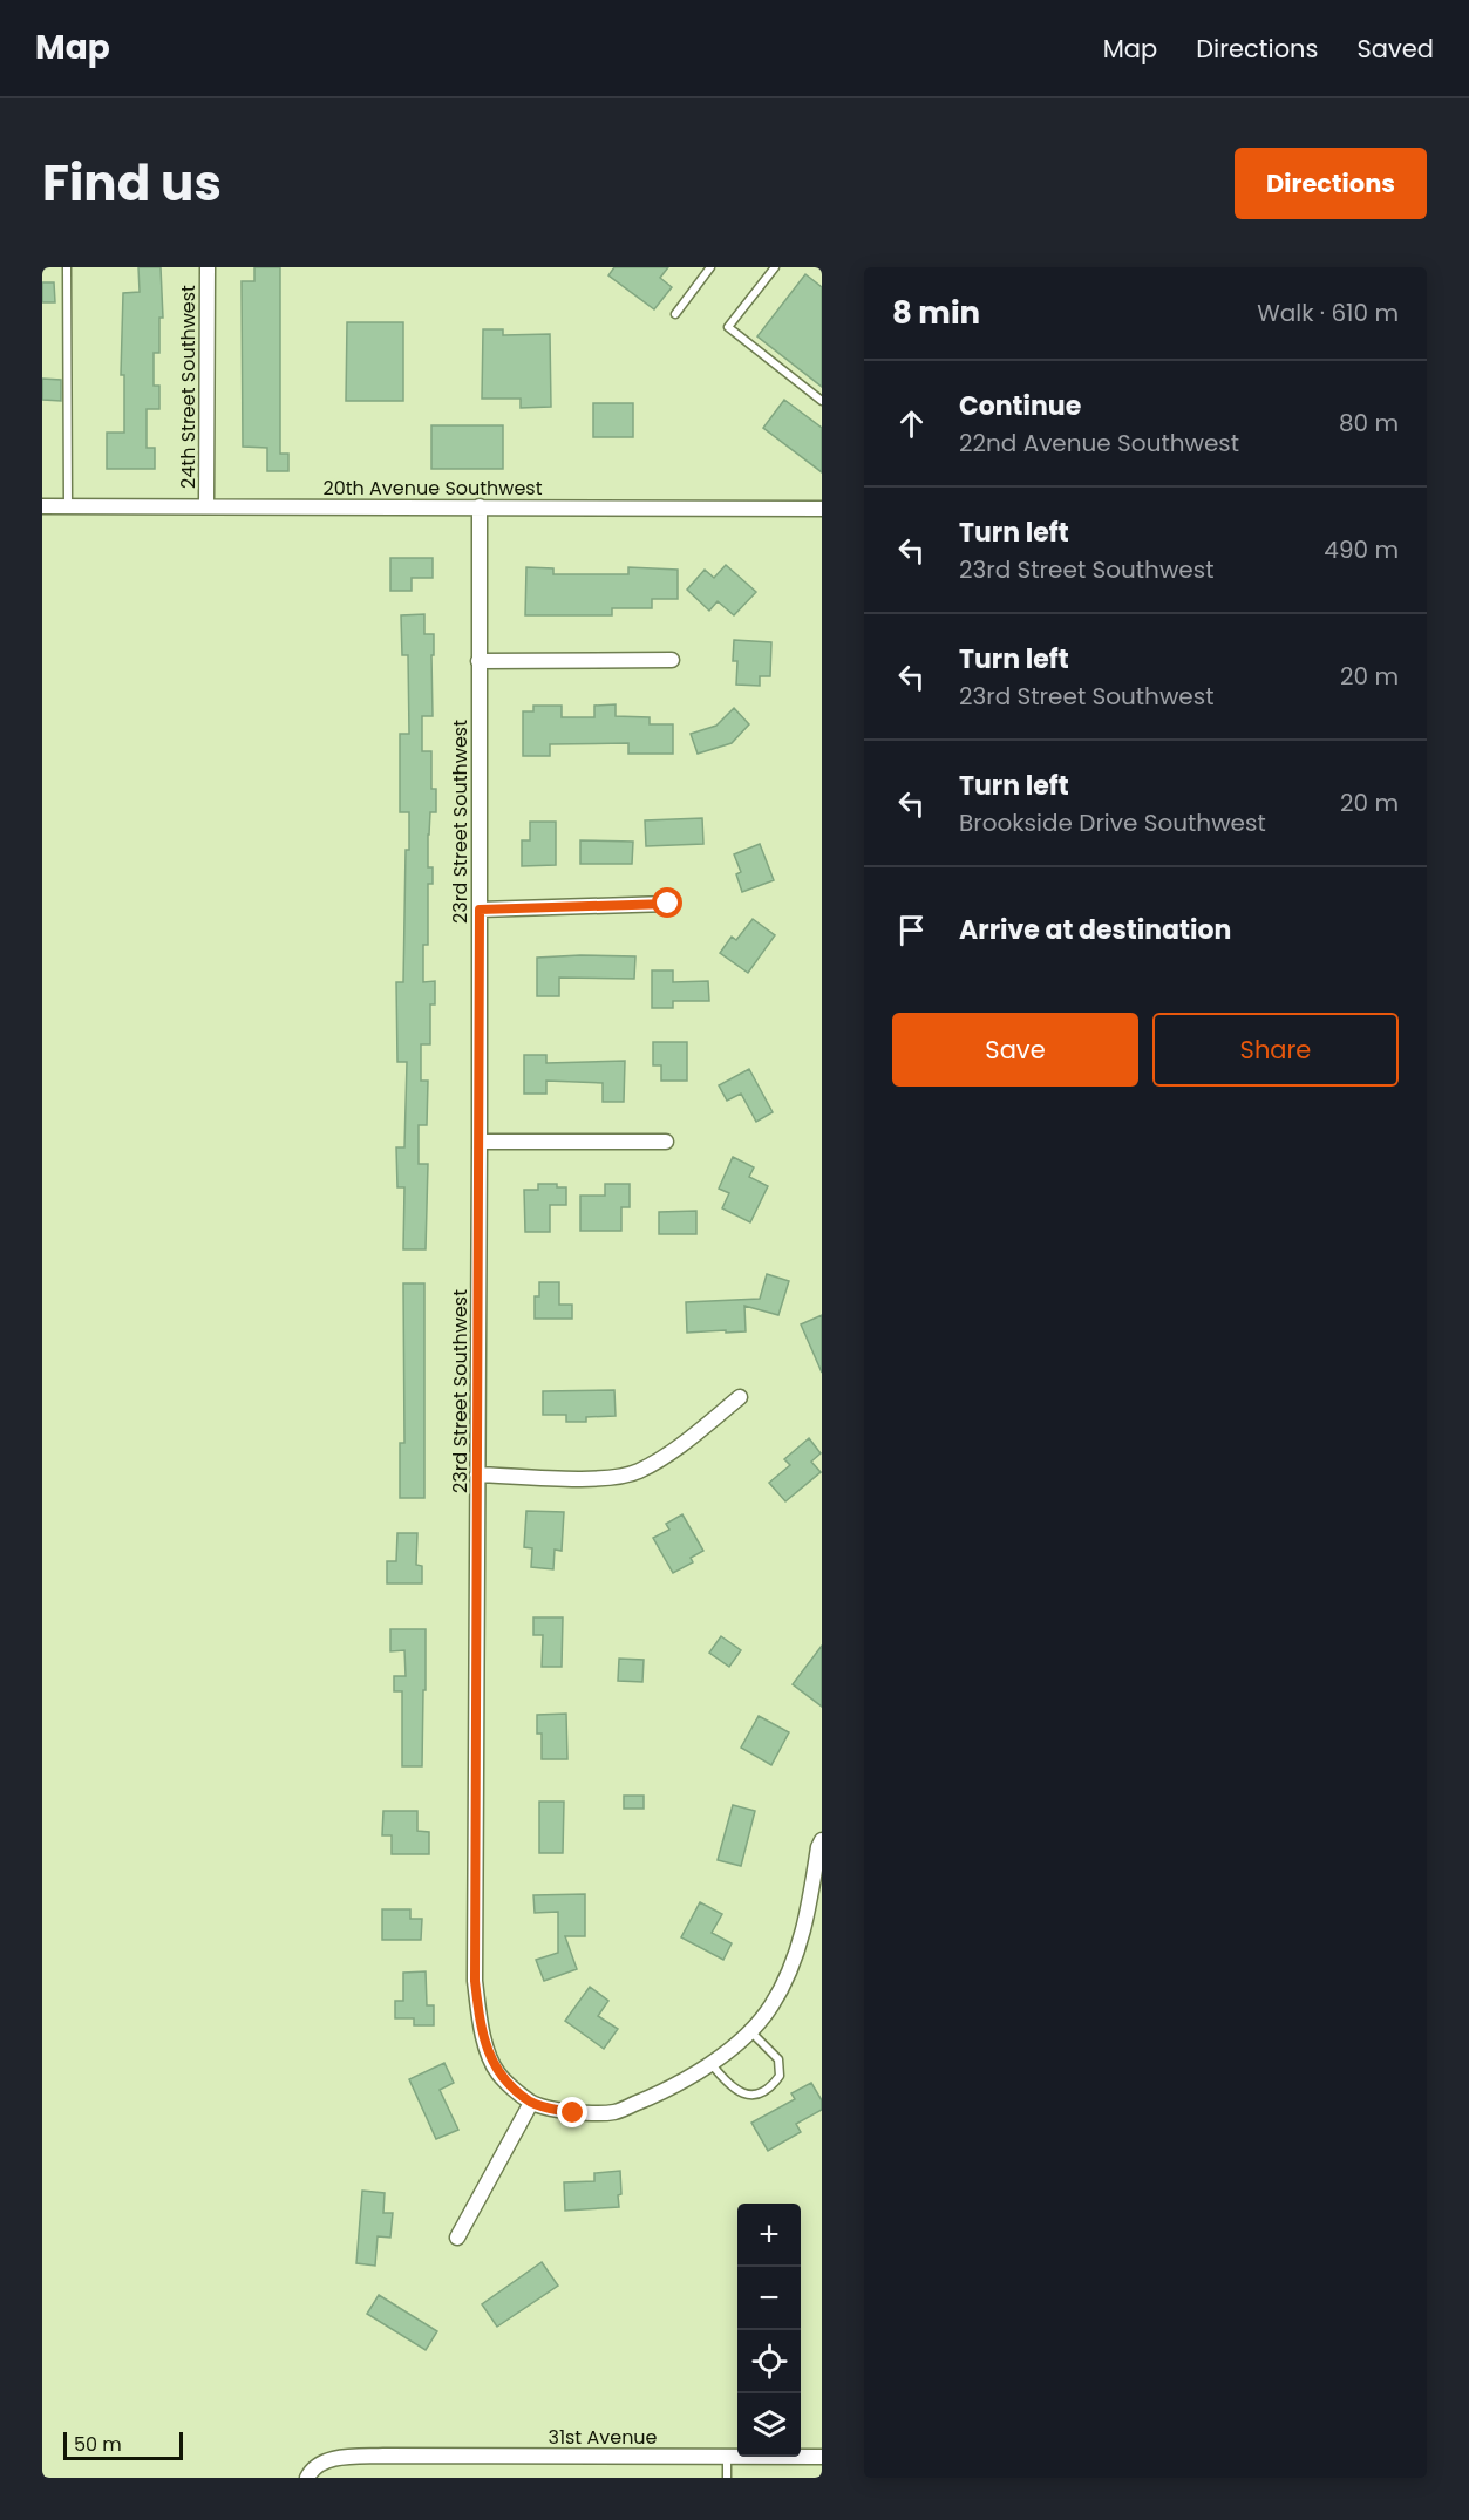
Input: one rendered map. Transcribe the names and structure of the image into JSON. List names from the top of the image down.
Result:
{
  "streets": {
    "street": [
      "24th Street Southwest",
      "20th Avenue Southwest",
      "23rd Street Southwest",
      "31st Avenue"
    ]
  },
  "crossings": [
    ["24th Street Southwest", "20th Avenue Southwest"],
    ["20th Avenue Southwest", "23rd Street Southwest"]
  ],
  "scale_bar": "50 m",
  "page": {
    "header": "Map",
    "nav": ["Map", "Directions", "Saved"],
    "title": "Find us",
    "buttons": [
      "Directions",
      ["Save", "Share"]
    ],
    "heading": ["8 min", "Walk · 610 m"],
    "list": [
      ["Continue", "22nd Avenue Southwest", "80 m"],
      ["Turn left", "23rd Street Southwest", "490 m"],
      ["Turn left", "23rd Street Southwest", "20 m"],
      ["Turn left", "Brookside Drive Southwest", "20 m"],
      "Arrive at destination"
    ],
    "map_buttons": ["+", "−"],
    "scale": "50 m"
  }
}
